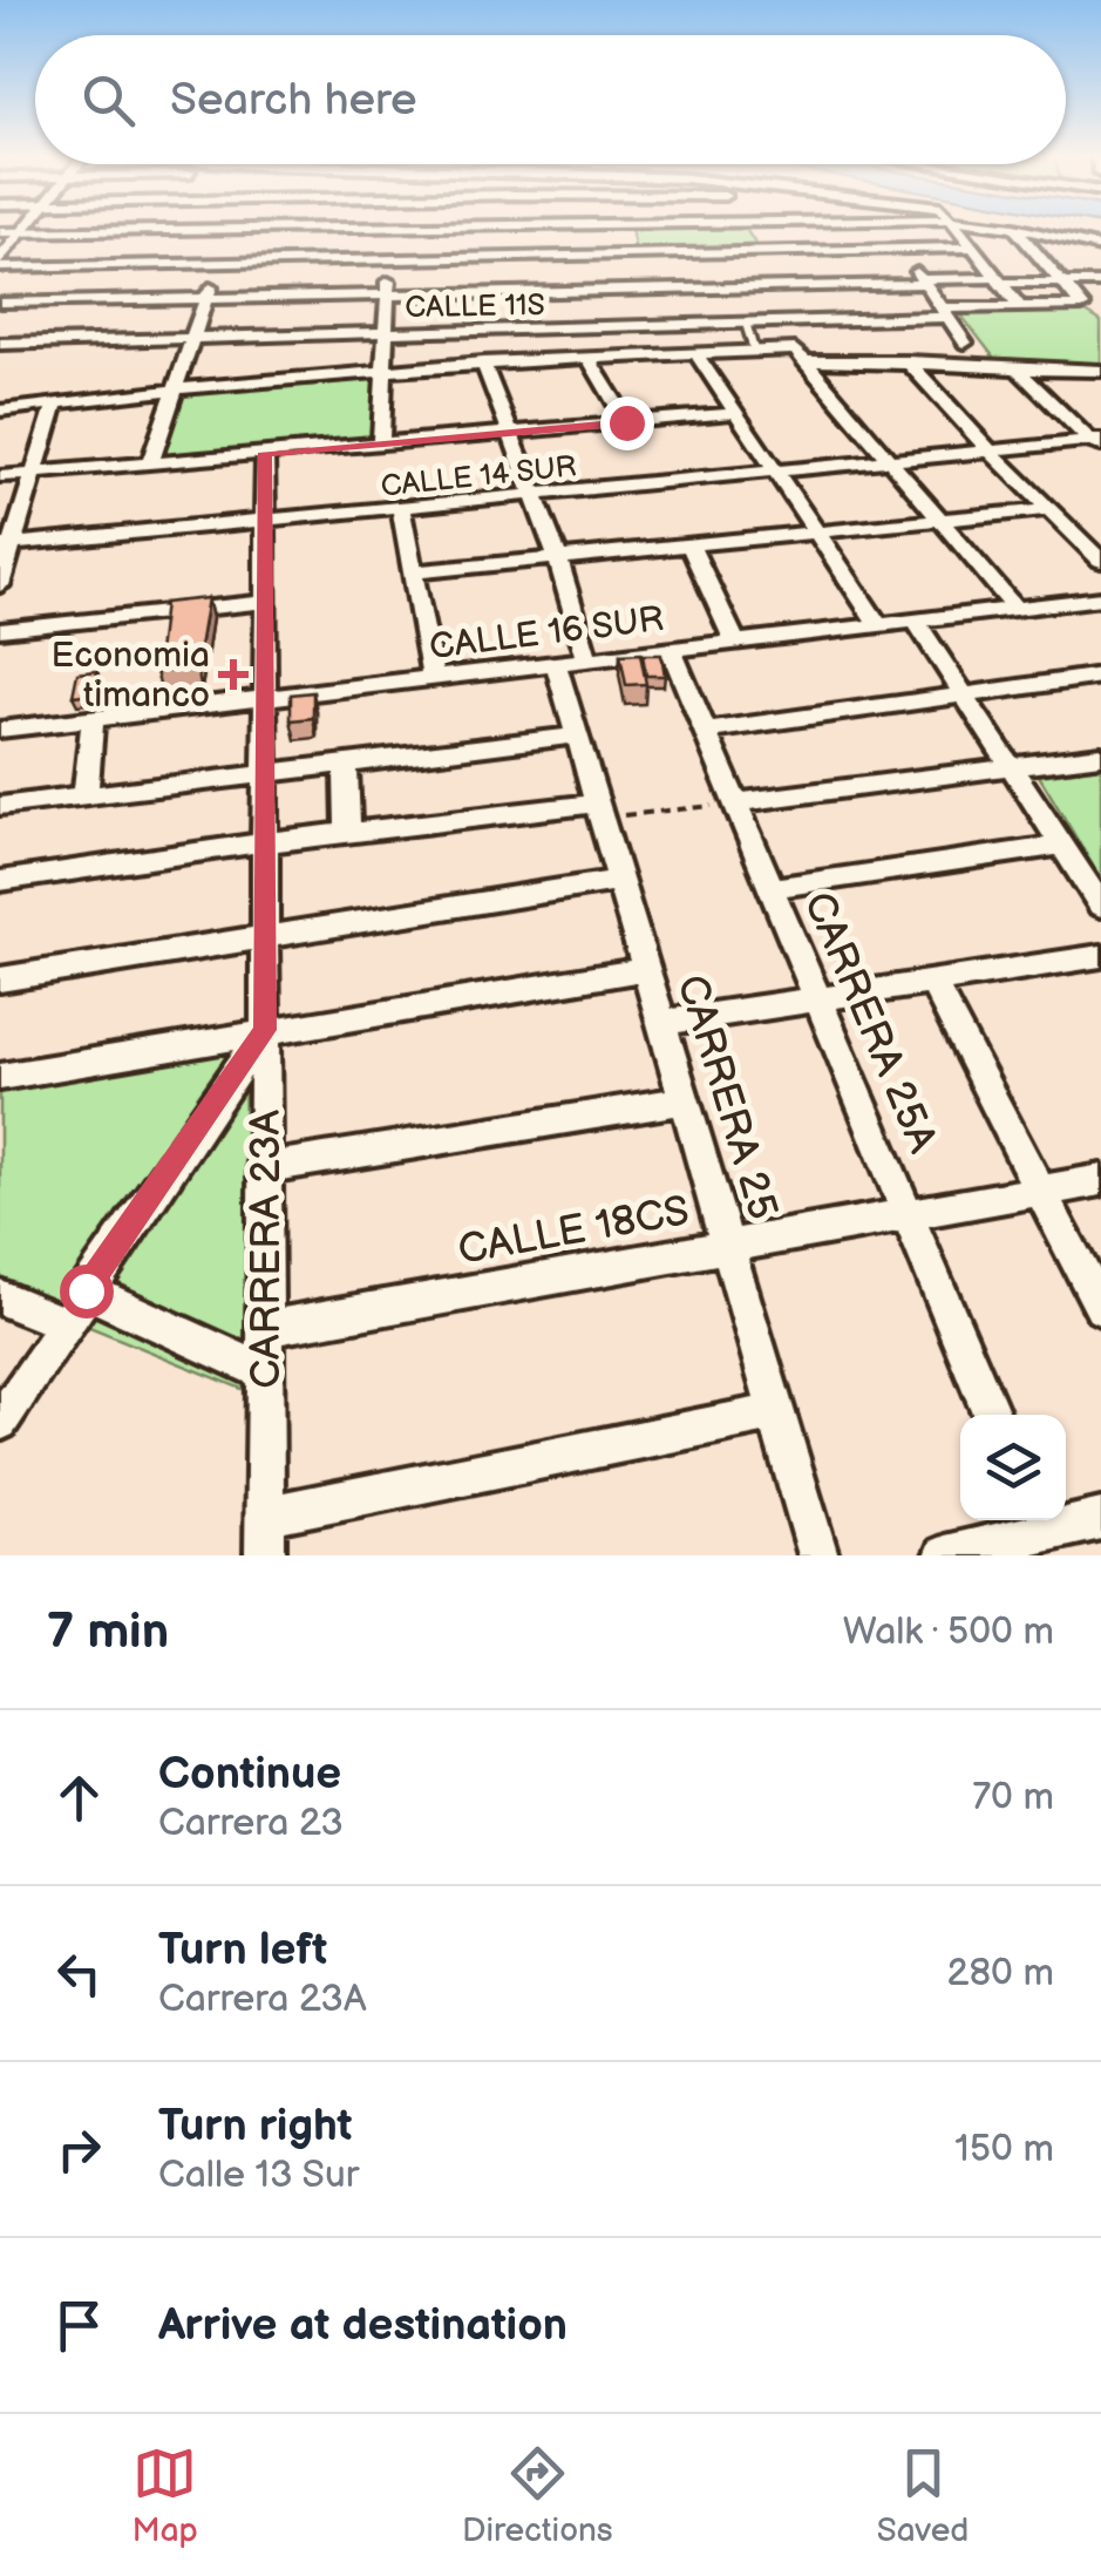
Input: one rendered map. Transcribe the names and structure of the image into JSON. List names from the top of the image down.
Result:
{
  "streets": {
    "street": [
      "CALLE 11S",
      "CALLE 14 SUR",
      "CALLE 16 SUR",
      "CARRERA 25A",
      "CARRERA 25",
      "CALLE 18CS",
      "CARRERA 23A"
    ]
  },
  "crossings": [
    ["CALLE 14 SUR", "CARRERA 23A"],
    ["CALLE 16 SUR", "CARRERA 25A"],
    ["CALLE 16 SUR", "CARRERA 25"],
    ["CALLE 16 SUR", "CARRERA 23A"],
    ["CARRERA 25A", "CALLE 18CS"],
    ["CARRERA 25", "CALLE 18CS"],
    ["CALLE 18CS", "CARRERA 23A"]
  ],
  "places": {
    "health": ["Economia timanco"]
  },
  "page": {
    "search": "Search here",
    "heading": ["7 min", "Walk · 500 m"],
    "list": [
      ["Continue", "Carrera 23", "70 m"],
      ["Turn left", "Carrera 23A", "280 m"],
      ["Turn right", "Calle 13 Sur", "150 m"],
      "Arrive at destination"
    ],
    "nav": ["Map", "Directions", "Saved"]
  }
}
